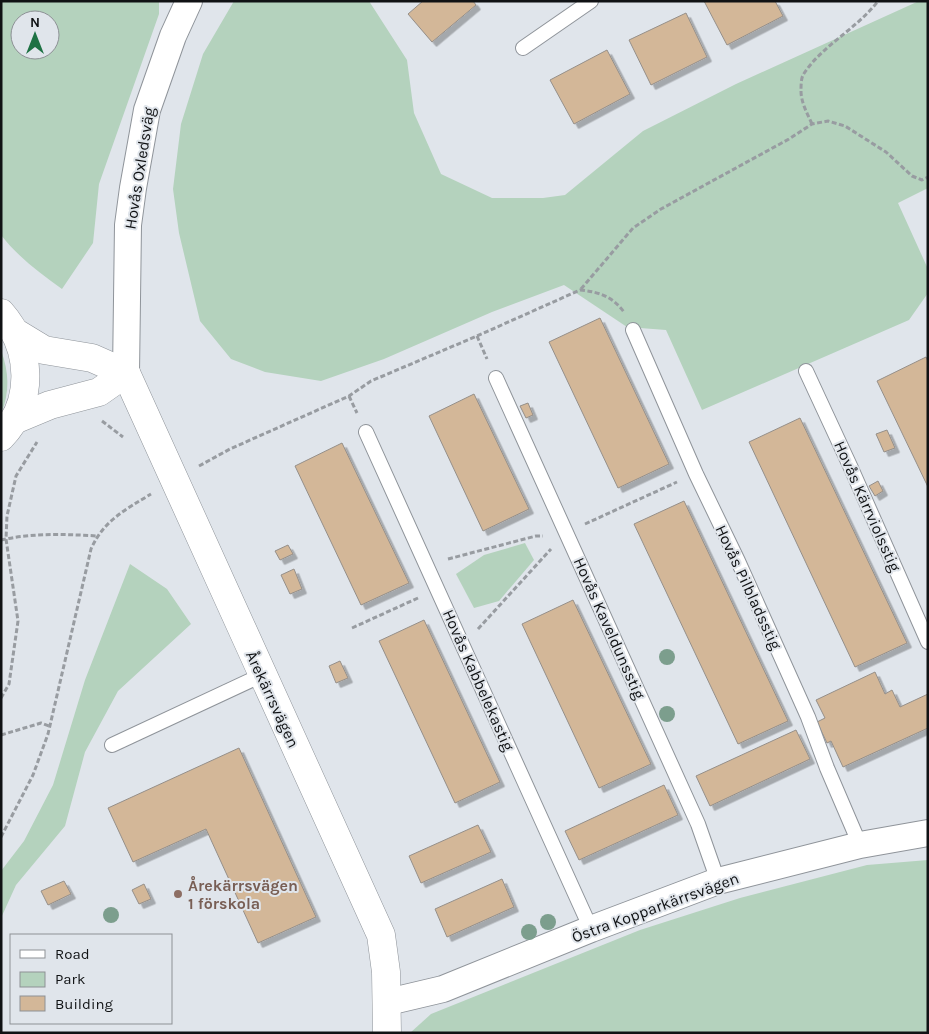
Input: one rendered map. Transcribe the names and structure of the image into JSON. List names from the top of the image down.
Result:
{
  "streets": {
    "street": ["Hovås Oxledsväg", "Årekärrsvägen", "Östra Kopparkärrsvägen"],
    "lane": [
      "Hovås Kärrviolsstig",
      "Hovås Pilbladsstig",
      "Hovås Kaveldunsstig",
      "Hovås Kabbelekastig"
    ]
  },
  "crossings": [
    ["Hovås Oxledsväg", "Årekärrsvägen"],
    ["Hovås Pilbladsstig", "Östra Kopparkärrsvägen"],
    ["Hovås Kaveldunsstig", "Östra Kopparkärrsvägen"],
    ["Hovås Kabbelekastig", "Östra Kopparkärrsvägen"],
    ["Årekärrsvägen", "Östra Kopparkärrsvägen"]
  ],
  "places": ["Årekärrsvägen 1 förskola"],
  "legend": ["Road", "Park", "Building"],
  "north": "top"
}
